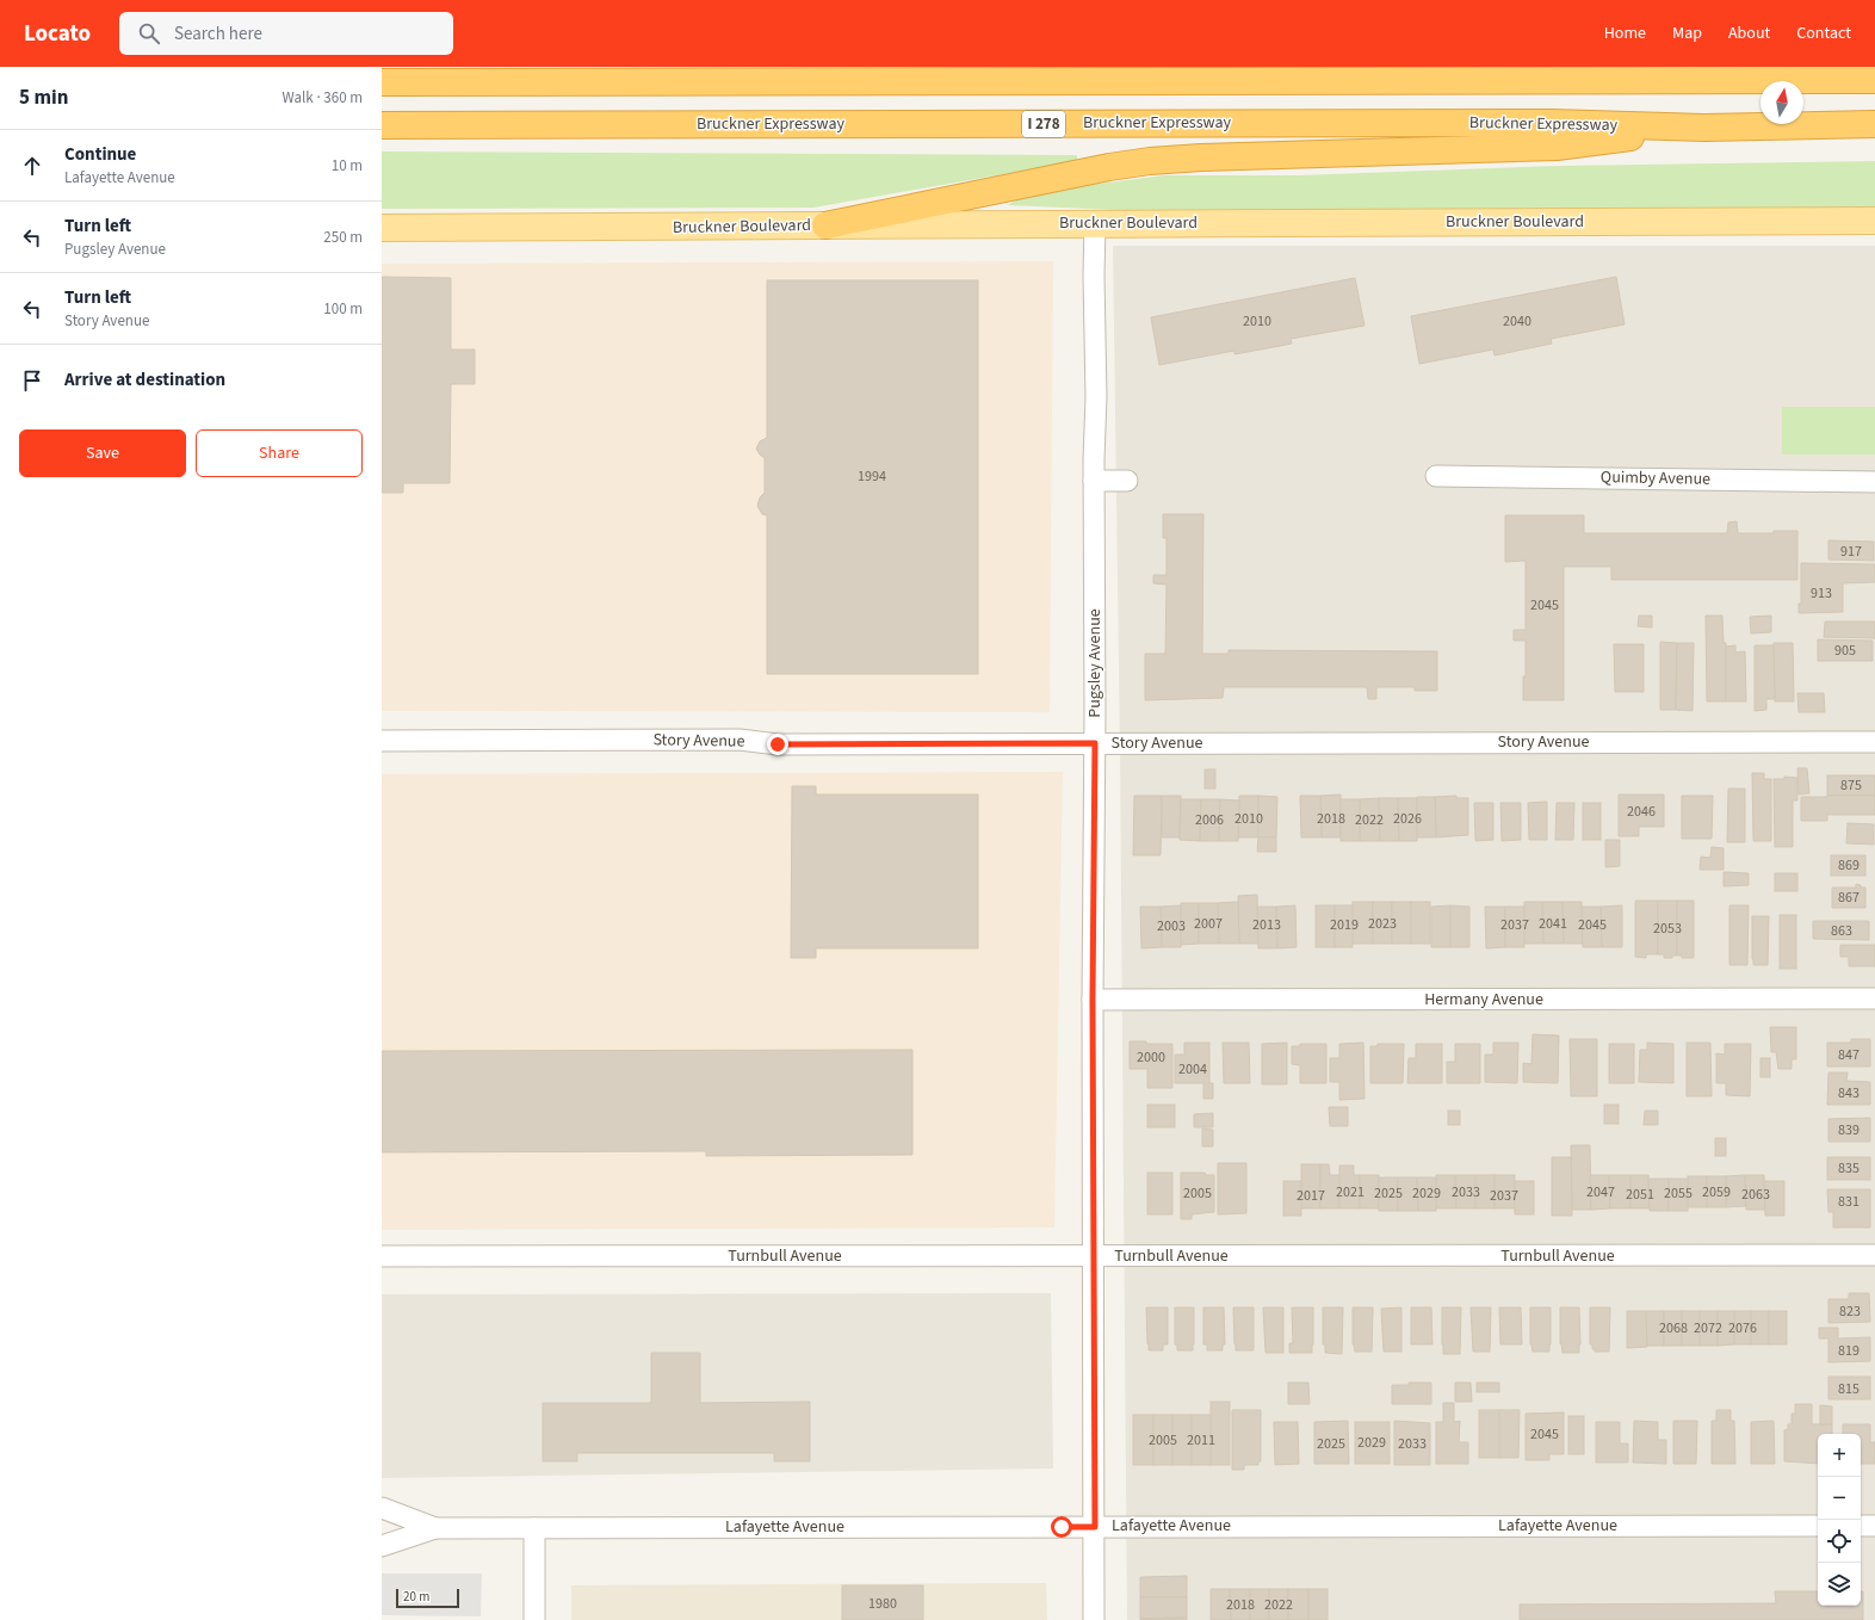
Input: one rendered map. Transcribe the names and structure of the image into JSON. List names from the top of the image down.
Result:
{
  "streets": {
    "highway": ["Bruckner Expressway", "I 278"],
    "main road": ["Bruckner Boulevard"],
    "street": [
      "Quimby Avenue",
      "Pugsley Avenue",
      "Story Avenue",
      "Hermany Avenue",
      "Turnbull Avenue",
      "Lafayette Avenue"
    ]
  },
  "crossings": [
    ["Bruckner Boulevard", "Pugsley Avenue"],
    ["Pugsley Avenue", "Story Avenue"],
    ["Pugsley Avenue", "Hermany Avenue"],
    ["Pugsley Avenue", "Turnbull Avenue"],
    ["Pugsley Avenue", "Lafayette Avenue"]
  ],
  "house_numbers": [
    "2010",
    "2040",
    "1994",
    "917",
    "913",
    "2045",
    "905",
    "875",
    "2046",
    "2010",
    "2018",
    "2026",
    "2006",
    "2022",
    "869",
    "867",
    "2007",
    "2023",
    "2041",
    "2013",
    "2019",
    "2037",
    "2045",
    "2003",
    "2053",
    "863",
    "847",
    "2000",
    "2004",
    "843",
    "839",
    "835",
    "2021",
    "2033",
    "2047",
    "2059",
    "2005",
    "2025",
    "2029",
    "2055",
    "2051",
    "2063",
    "2017",
    "2037",
    "831",
    "823",
    "2068",
    "2072",
    "2076",
    "819",
    "815",
    "2045",
    "2005",
    "2011",
    "2029",
    "2025",
    "2033",
    "1980",
    "2018",
    "2022"
  ],
  "scale_bar": "20 m",
  "north": "top",
  "page": {
    "header": "Locato",
    "search": "Search here",
    "nav": [
      "Home",
      "Map",
      "About",
      "Contact"
    ],
    "heading": ["5 min", "Walk · 360 m"],
    "list": [
      ["Continue", "Lafayette Avenue", "10 m"],
      ["Turn left", "Pugsley Avenue", "250 m"],
      ["Turn left", "Story Avenue", "100 m"],
      "Arrive at destination"
    ],
    "buttons": ["Save", "Share"],
    "map_buttons": ["+", "−"],
    "scale": "20 m"
  }
}
